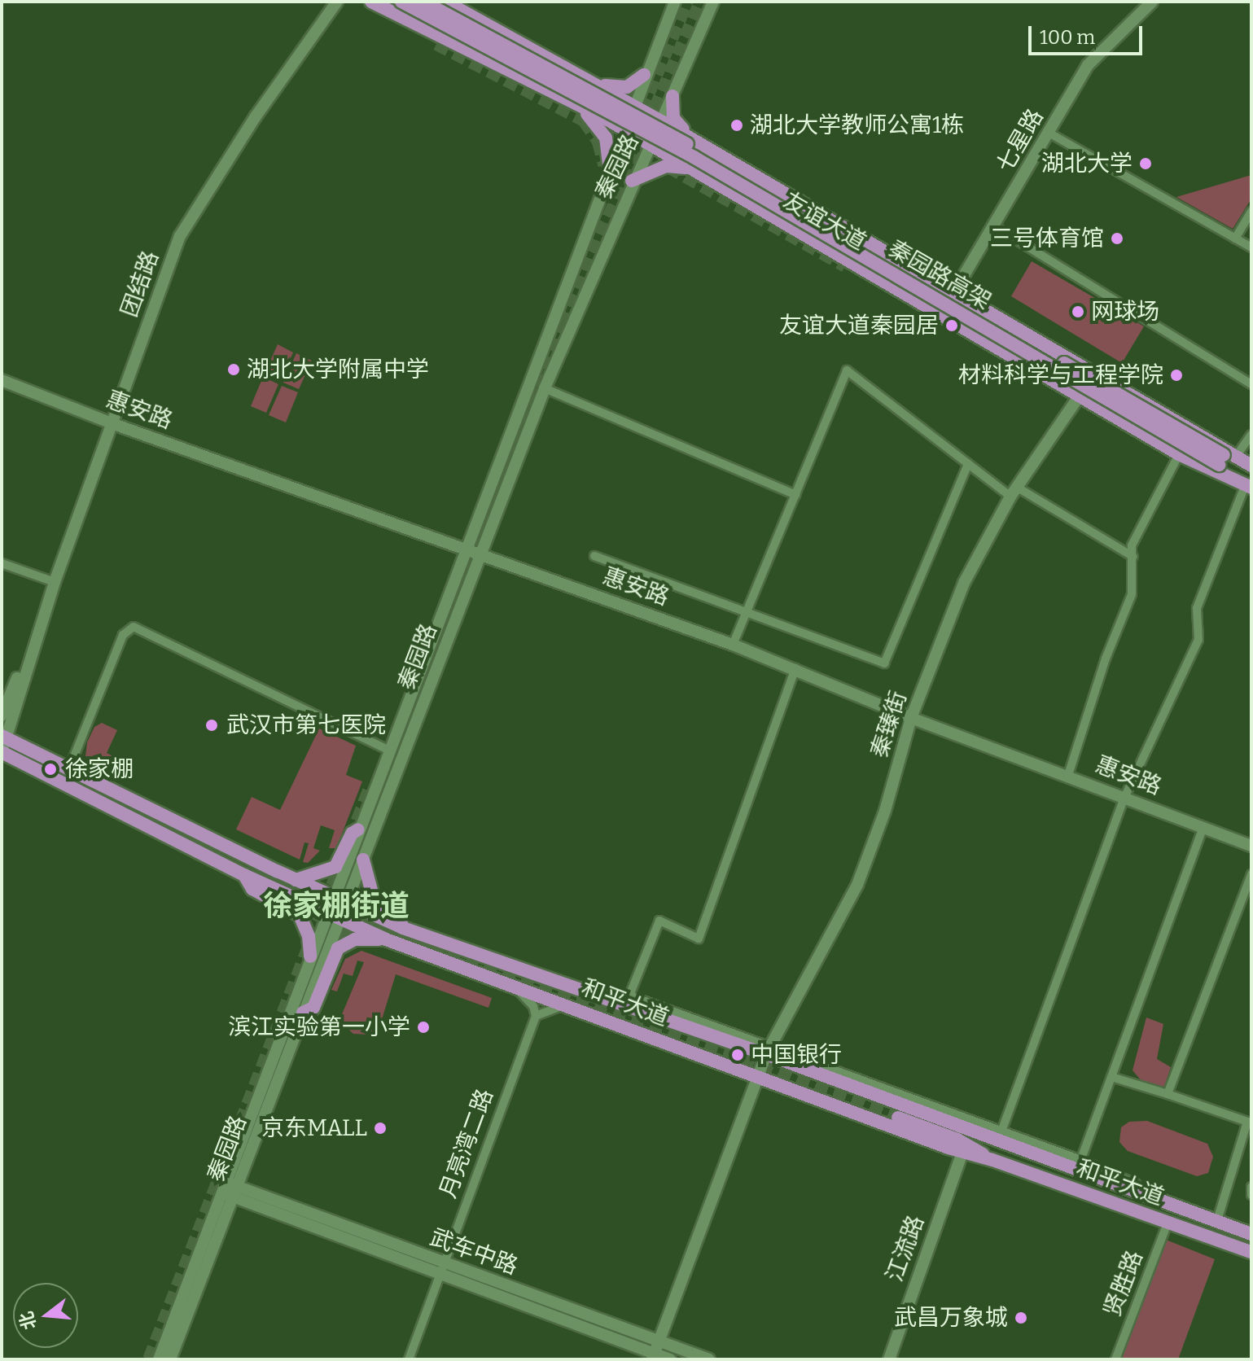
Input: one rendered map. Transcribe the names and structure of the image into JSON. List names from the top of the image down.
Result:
{
  "streets": {
    "main road": ["友谊大道", "秦园路高架", "和平大道"],
    "street": [
      "七星路",
      "秦园路",
      "团结路",
      "惠安路",
      "秦臻街",
      "月亮湾二路",
      "江流路",
      "武车中路",
      "贤胜路"
    ]
  },
  "crossings": [
    ["七星路", "友谊大道"],
    ["秦园路", "友谊大道"],
    ["秦园路", "惠安路"],
    ["秦园路", "和平大道"],
    ["秦园路", "武车中路"],
    ["友谊大道", "秦园路高架"],
    ["友谊大道", "秦臻街"],
    ["团结路", "惠安路"],
    ["团结路", "和平大道"],
    ["惠安路", "秦臻街"],
    ["秦臻街", "和平大道"],
    ["秦臻街", "武车中路"],
    ["和平大道", "江流路"],
    ["和平大道", "贤胜路"],
    ["月亮湾二路", "武车中路"]
  ],
  "districts": ["徐家棚街道"],
  "places": [
    "湖北大学教师公寓1栋",
    "湖北大学",
    "三号体育馆",
    "网球场",
    "友谊大道秦园居",
    "湖北大学附属中学",
    "材料科学与工程学院",
    "武汉市第七医院",
    "徐家棚",
    "滨江实验第一小学",
    "中国银行",
    "京东MALL",
    "武昌万象城"
  ],
  "scale_bar": "100 m",
  "north": "left"
}
